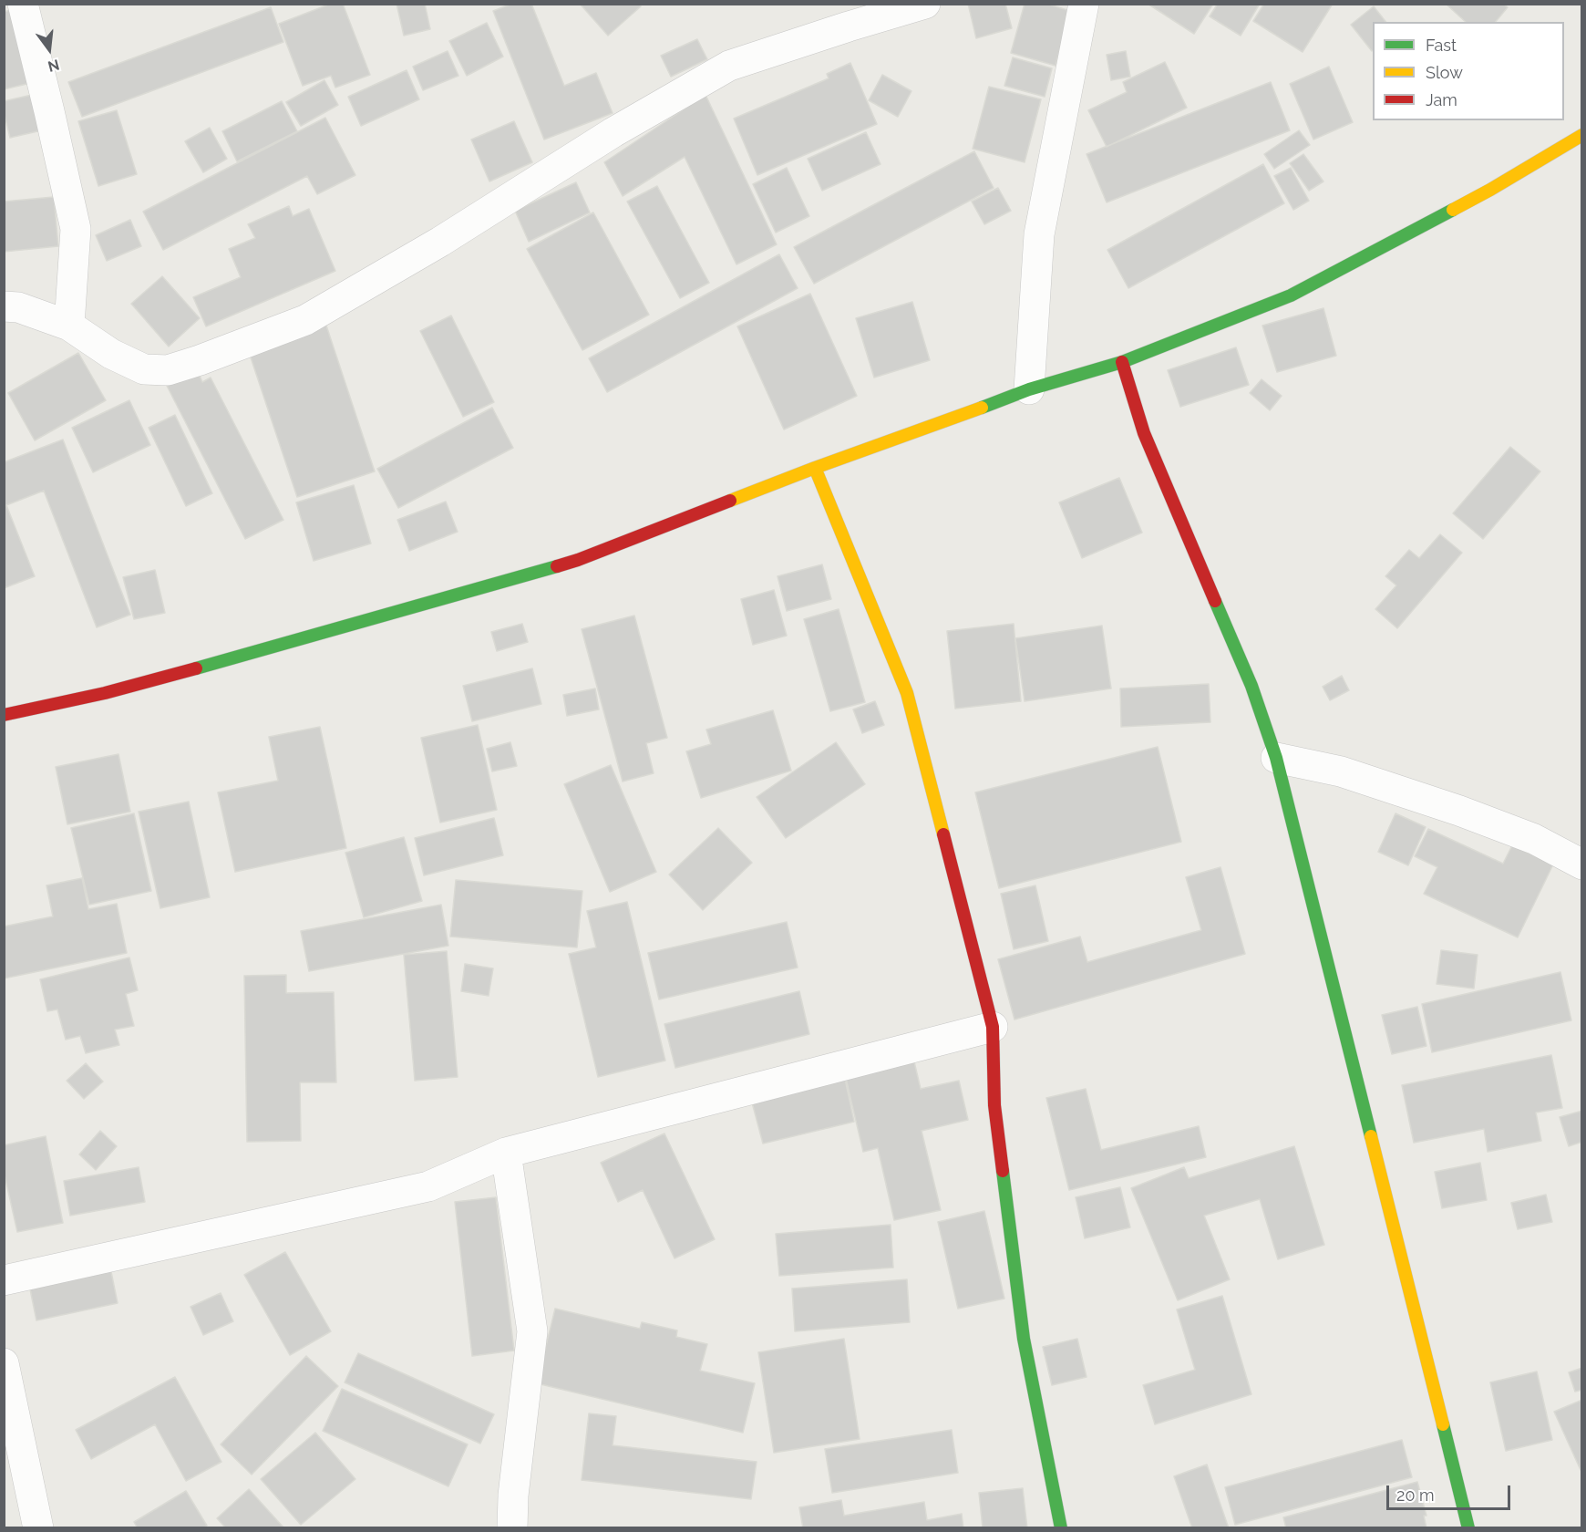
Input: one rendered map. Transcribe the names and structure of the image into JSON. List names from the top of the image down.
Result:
{
  "legend": ["Fast", "Slow", "Jam"],
  "scale_bar": "20 m",
  "north": "bottom"
}
